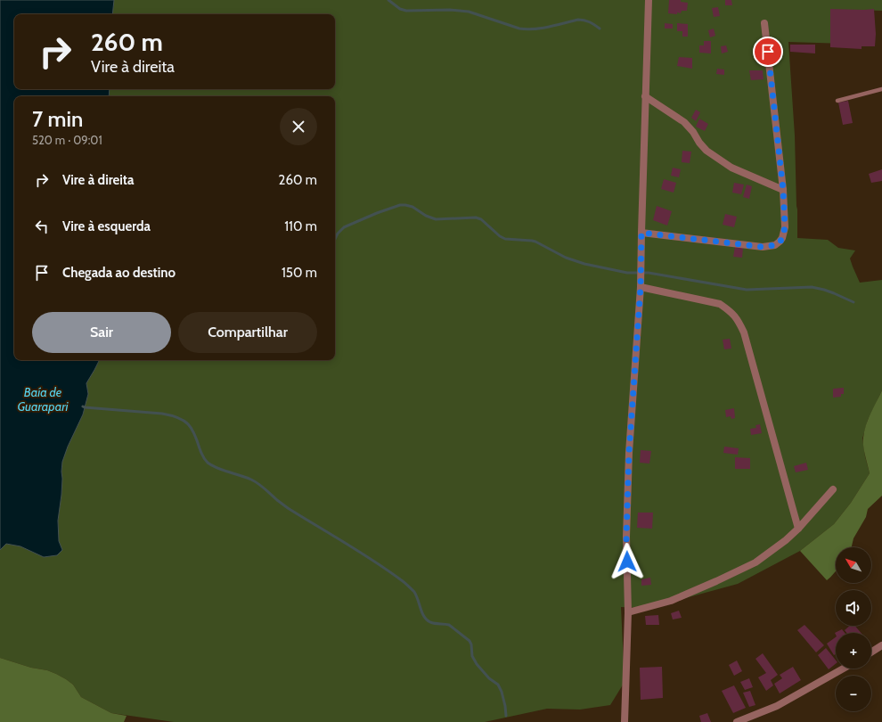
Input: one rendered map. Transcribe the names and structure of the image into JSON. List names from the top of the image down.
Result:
{
  "water": ["Baía de Guarapari"],
  "north": "top left",
  "page": {
    "turn": ["260 m", "Vire à direita"],
    "heading": ["7 min", "520 m · 09:01"],
    "list": [
      {
        "name": "Vire à direita",
        "value": "260 m"
      },
      {
        "name": "Vire à esquerda",
        "value": "110 m"
      },
      {
        "name": "Chegada ao destino",
        "value": "150 m"
      }
    ],
    "buttons": ["Sair", "Compartilhar"],
    "map_buttons": ["+", "−"]
  }
}
